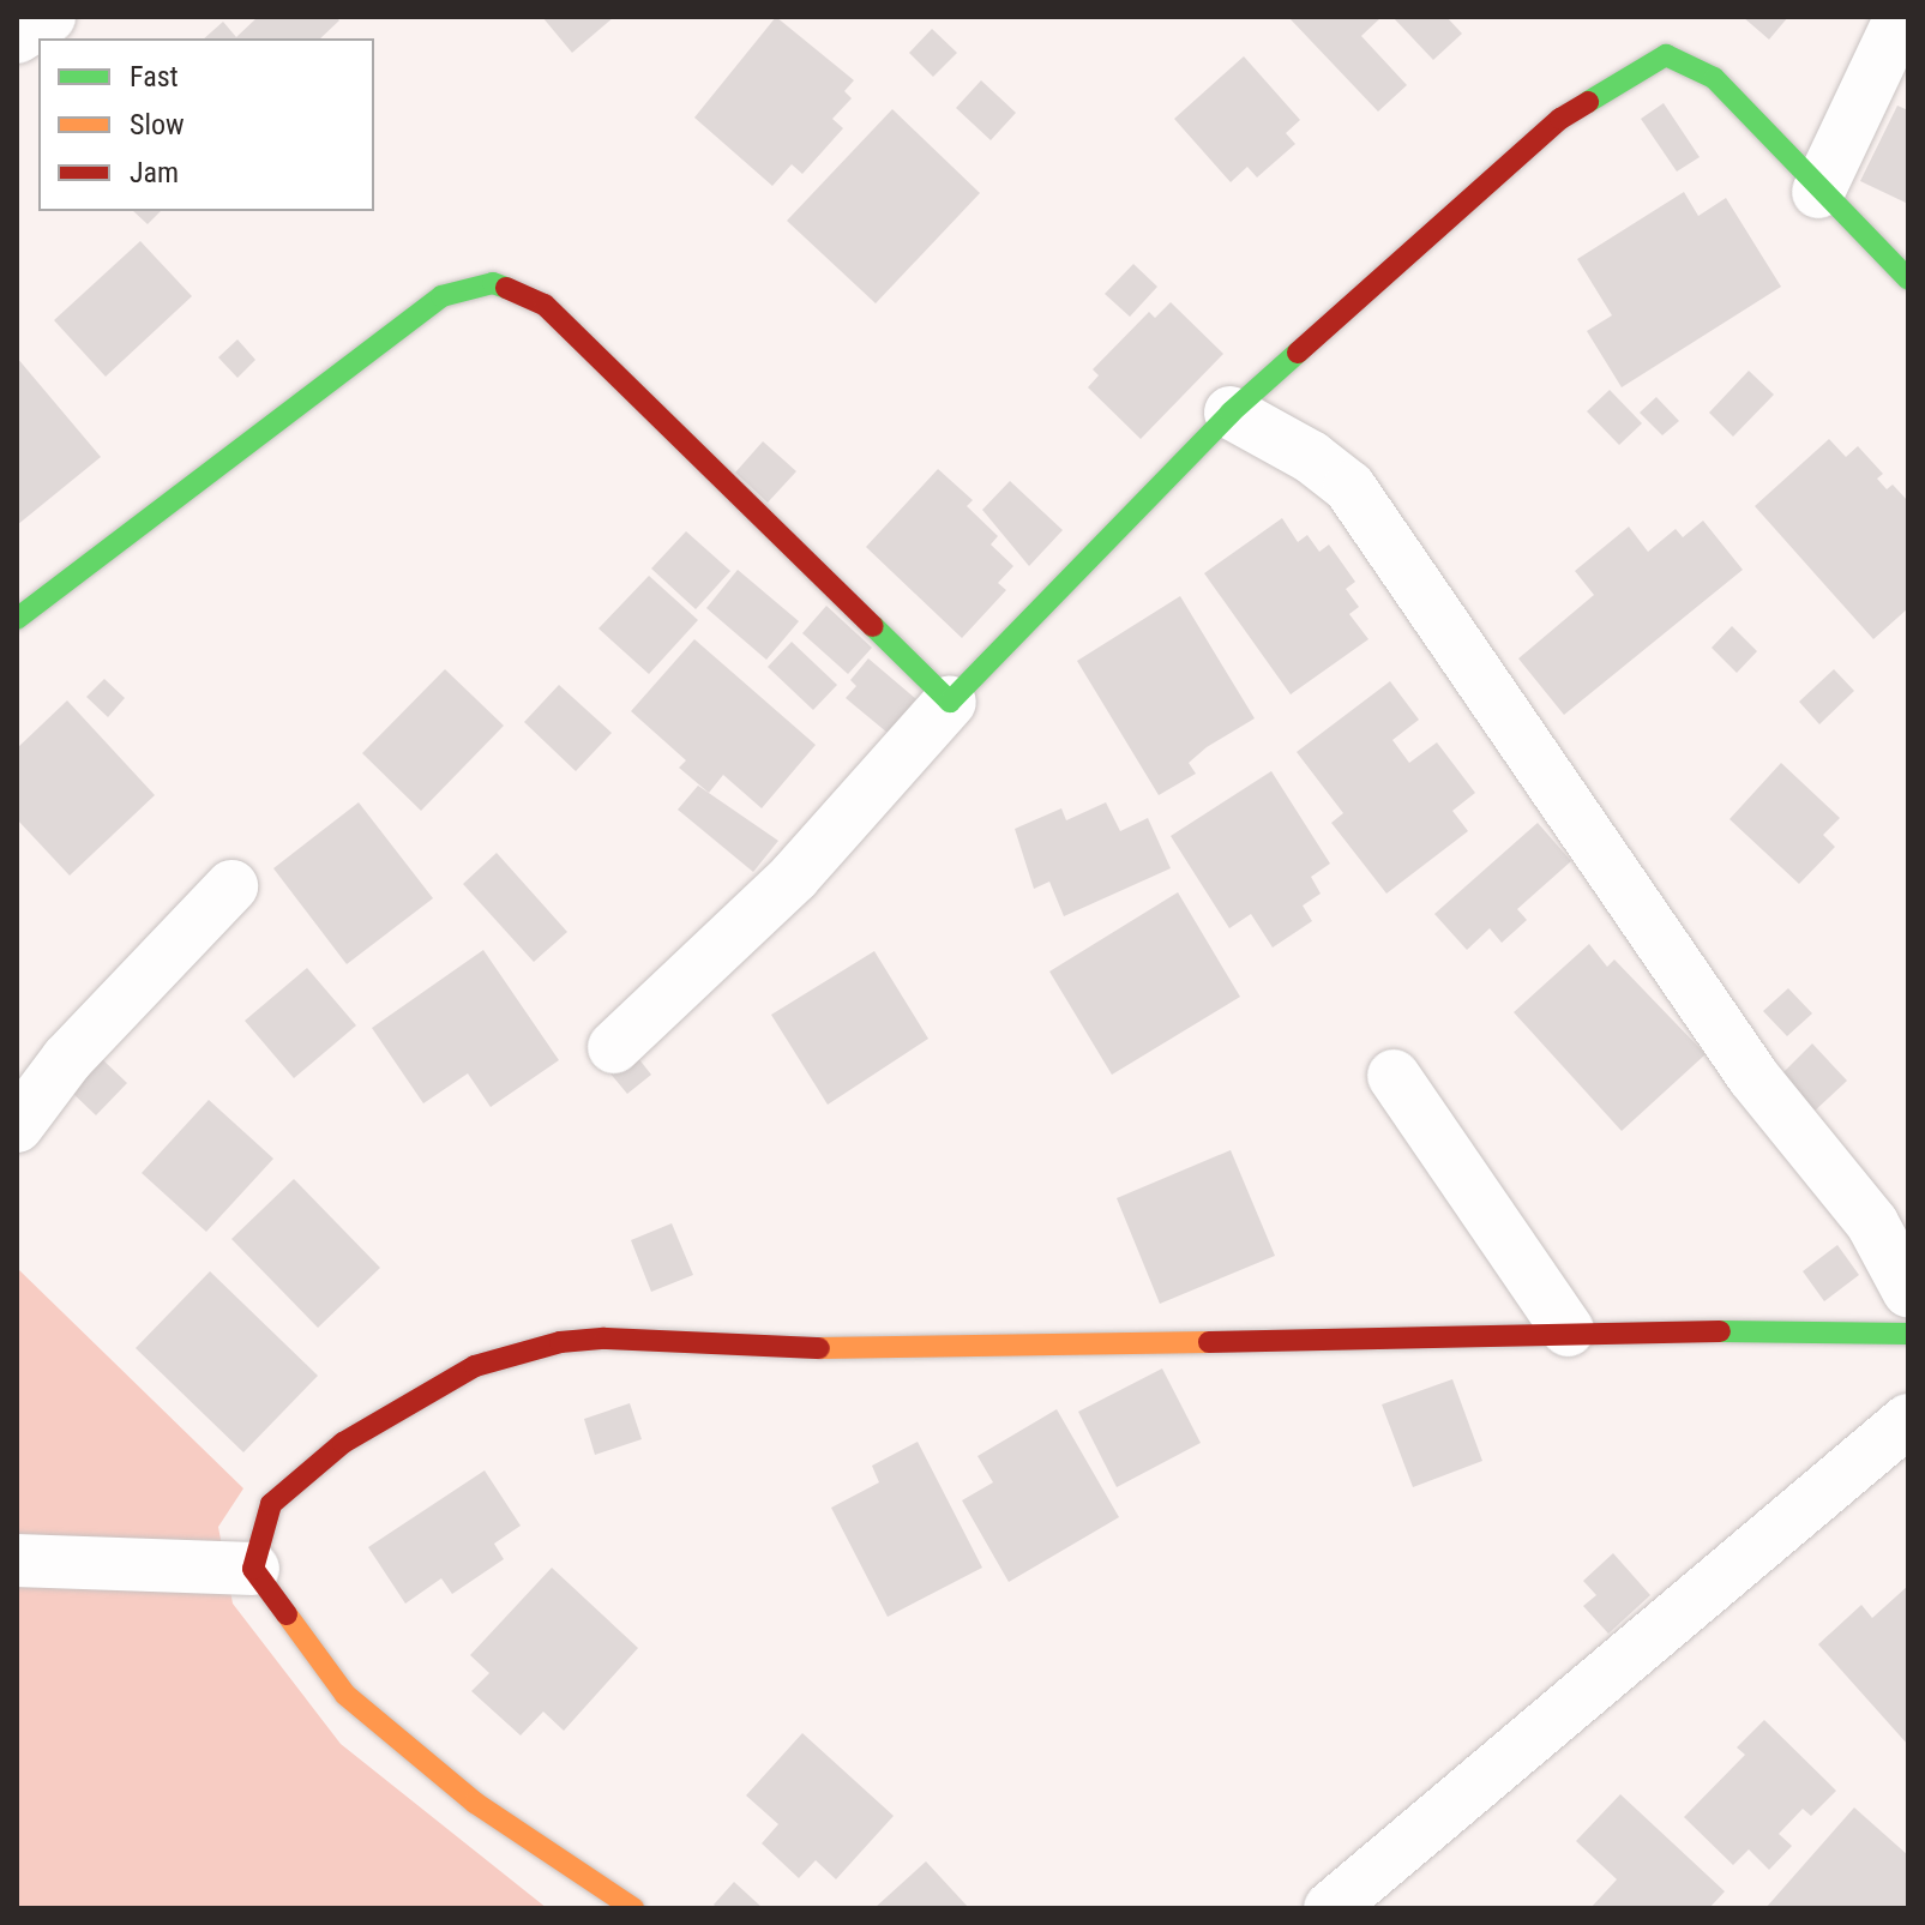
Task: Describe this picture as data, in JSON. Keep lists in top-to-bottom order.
{
  "legend": ["Fast", "Slow", "Jam"]
}
